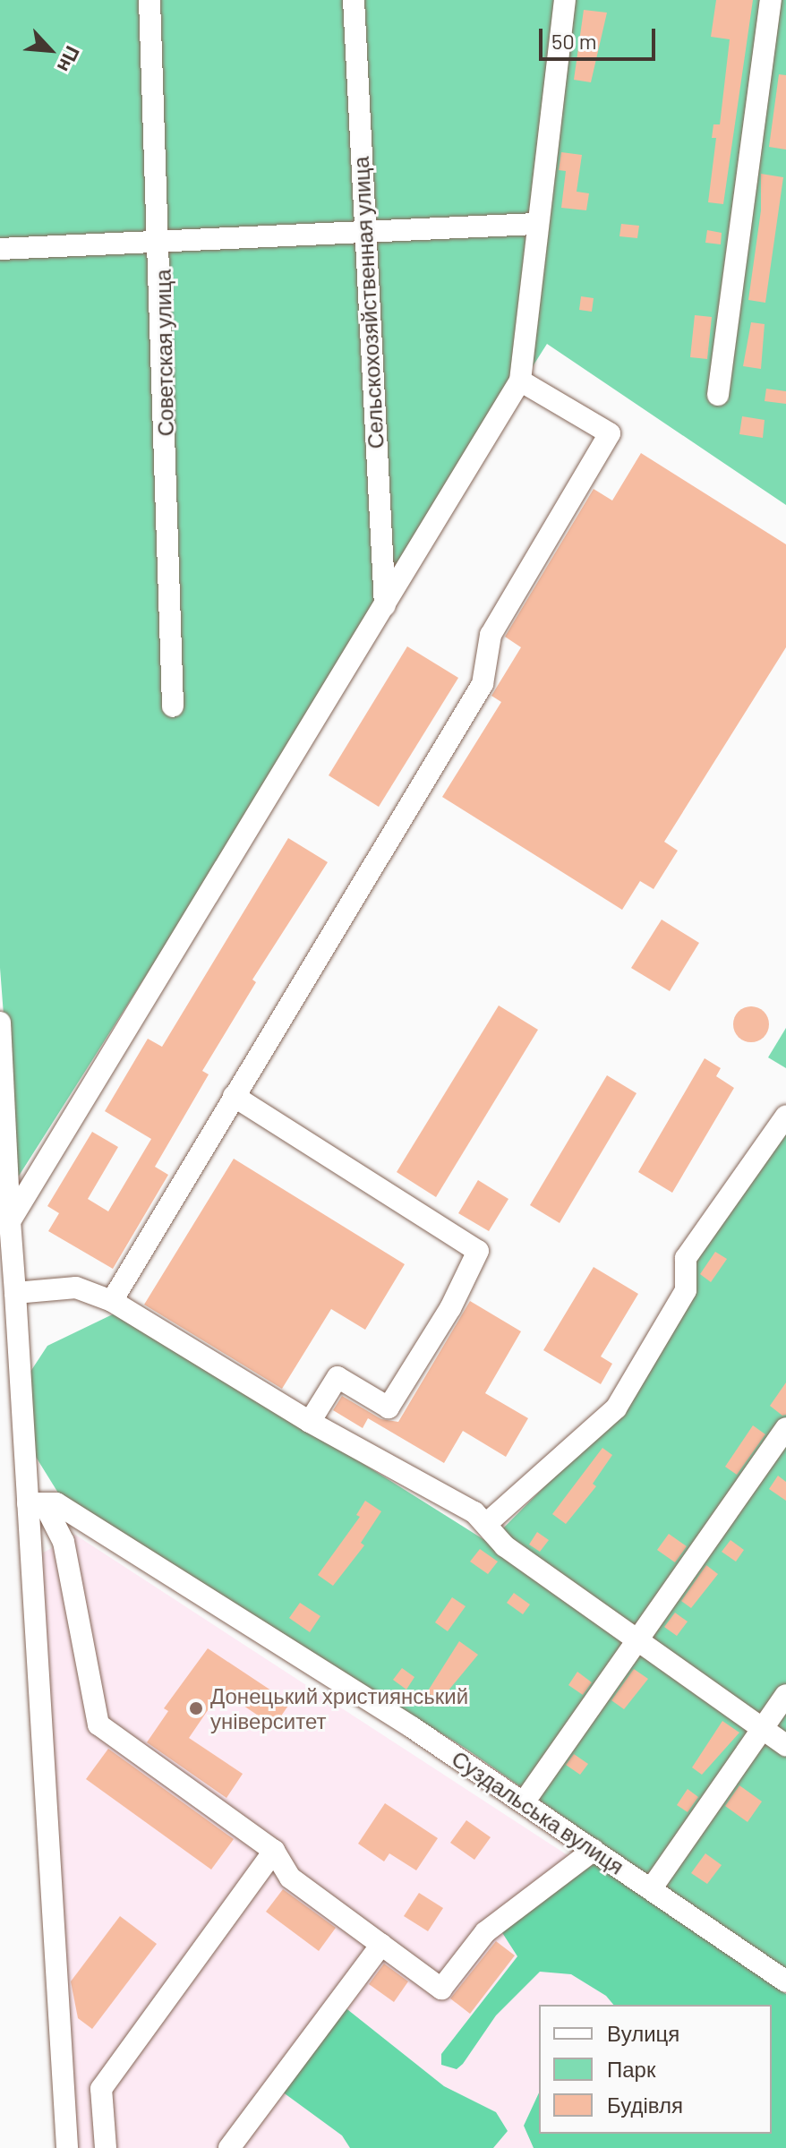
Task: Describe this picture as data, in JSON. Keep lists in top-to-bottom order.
{
  "streets": {
    "street": ["Сельскохозяйственная улица", "Советская улица", "Суздальська вулиця"]
  },
  "places": ["Донецький християнський університет"],
  "legend": ["Вулиця", "Парк", "Будівля"],
  "scale_bar": "50 m",
  "north": "bottom right"
}
